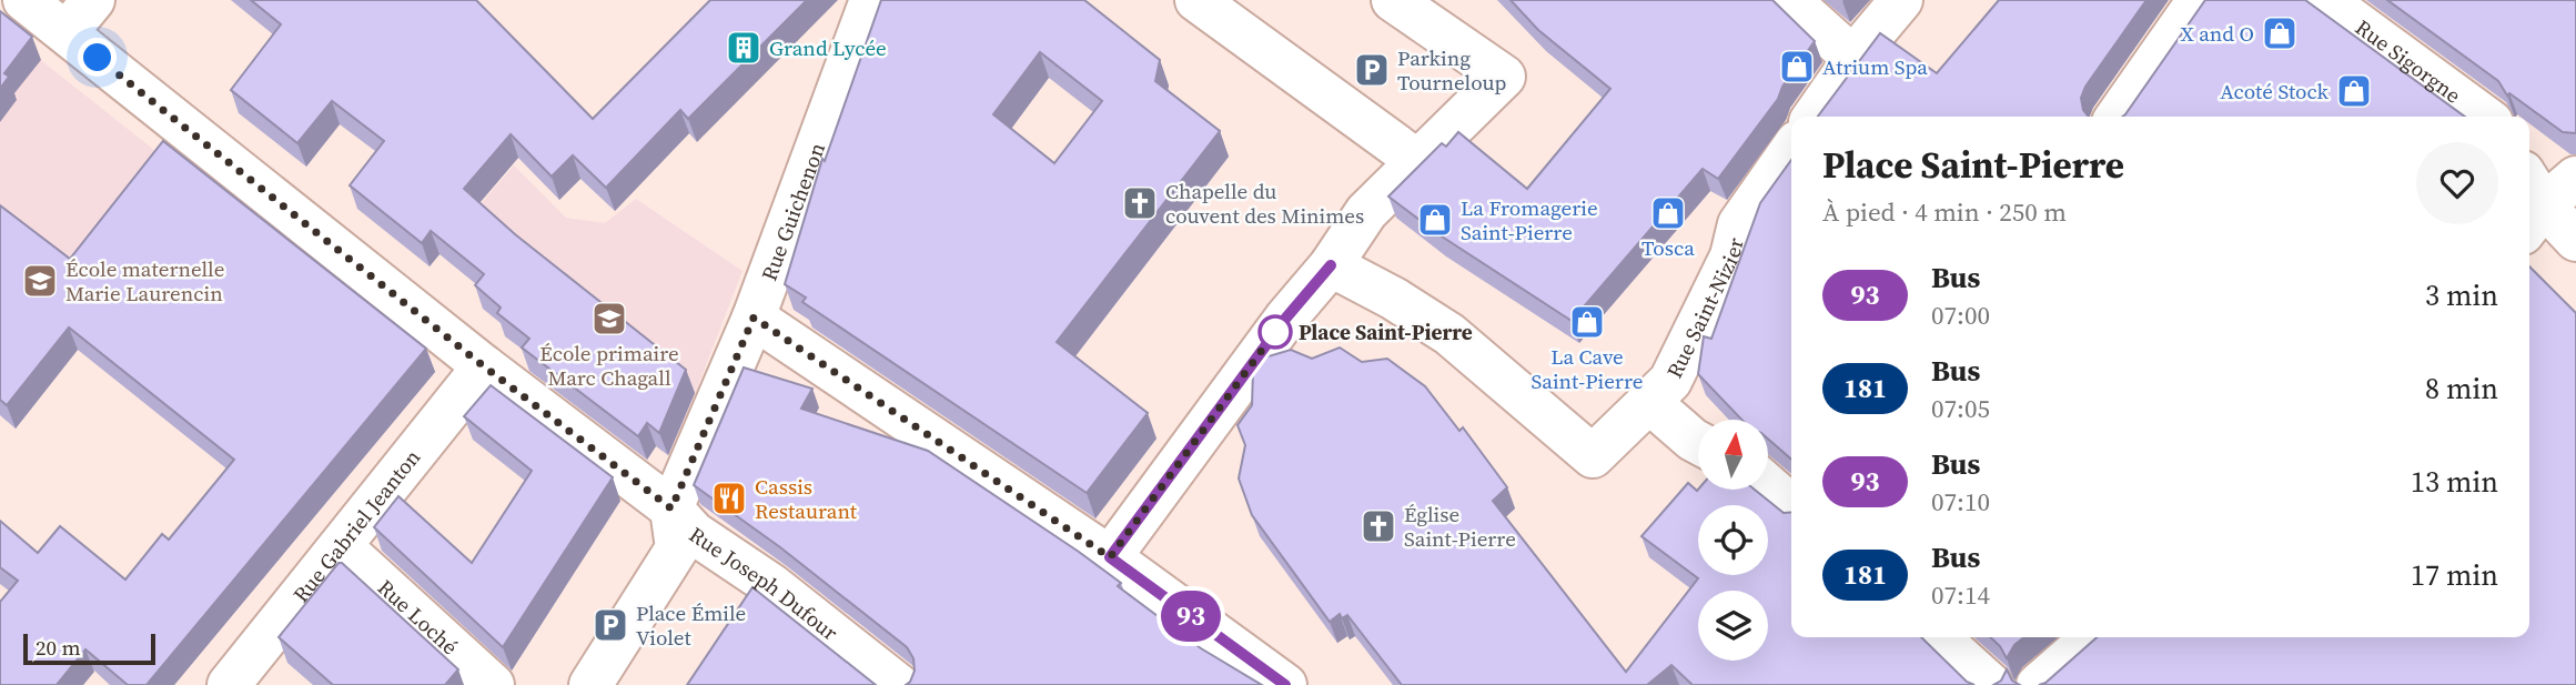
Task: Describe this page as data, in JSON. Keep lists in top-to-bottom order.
{
  "streets": {
    "street": [
      "Rue Sigorgne",
      "Rue Guichenon",
      "Rue Saint-Nizier",
      "Rue Gabriel Jeanton",
      "Rue Joseph Dufour",
      "Rue Loché"
    ]
  },
  "crossings": [
    ["Rue Guichenon", "Rue Joseph Dufour"],
    ["Rue Gabriel Jeanton", "Rue Joseph Dufour"],
    ["Rue Gabriel Jeanton", "Rue Loché"]
  ],
  "places": {
    "shop": [
      "X and O",
      "Atrium Spa",
      "Acoté Stock",
      "Tosca",
      "La Fromagerie Saint-Pierre",
      "La Cave Saint-Pierre"
    ],
    "building": ["Grand Lycée"],
    "parking": ["Parking Tourneloup", "Place Émile Violet"],
    "church": ["Chapelle du couvent des Minimes", "Église Saint-Pierre"],
    "school or university": ["École maternelle Marie Laurencin", "École primaire Marc Chagall"],
    "other": ["Place Saint-Pierre"],
    "restaurant": ["Cassis Restaurant"]
  },
  "lines": ["bus line 93"],
  "scale_bar": "20 m",
  "north": "top",
  "page": {
    "on_map": "93",
    "heading": ["Place Saint-Pierre", "À pied · 4 min · 250 m"],
    "list": [
      {
        "mark": "93",
        "name": "Bus",
        "note": "07:00",
        "value": "3 min"
      },
      {
        "mark": "181",
        "name": "Bus",
        "note": "07:05",
        "value": "8 min"
      },
      {
        "mark": "93",
        "name": "Bus",
        "note": "07:10",
        "value": "13 min"
      },
      {
        "mark": "181",
        "name": "Bus",
        "note": "07:14",
        "value": "17 min"
      }
    ],
    "scale": "20 m"
  }
}
